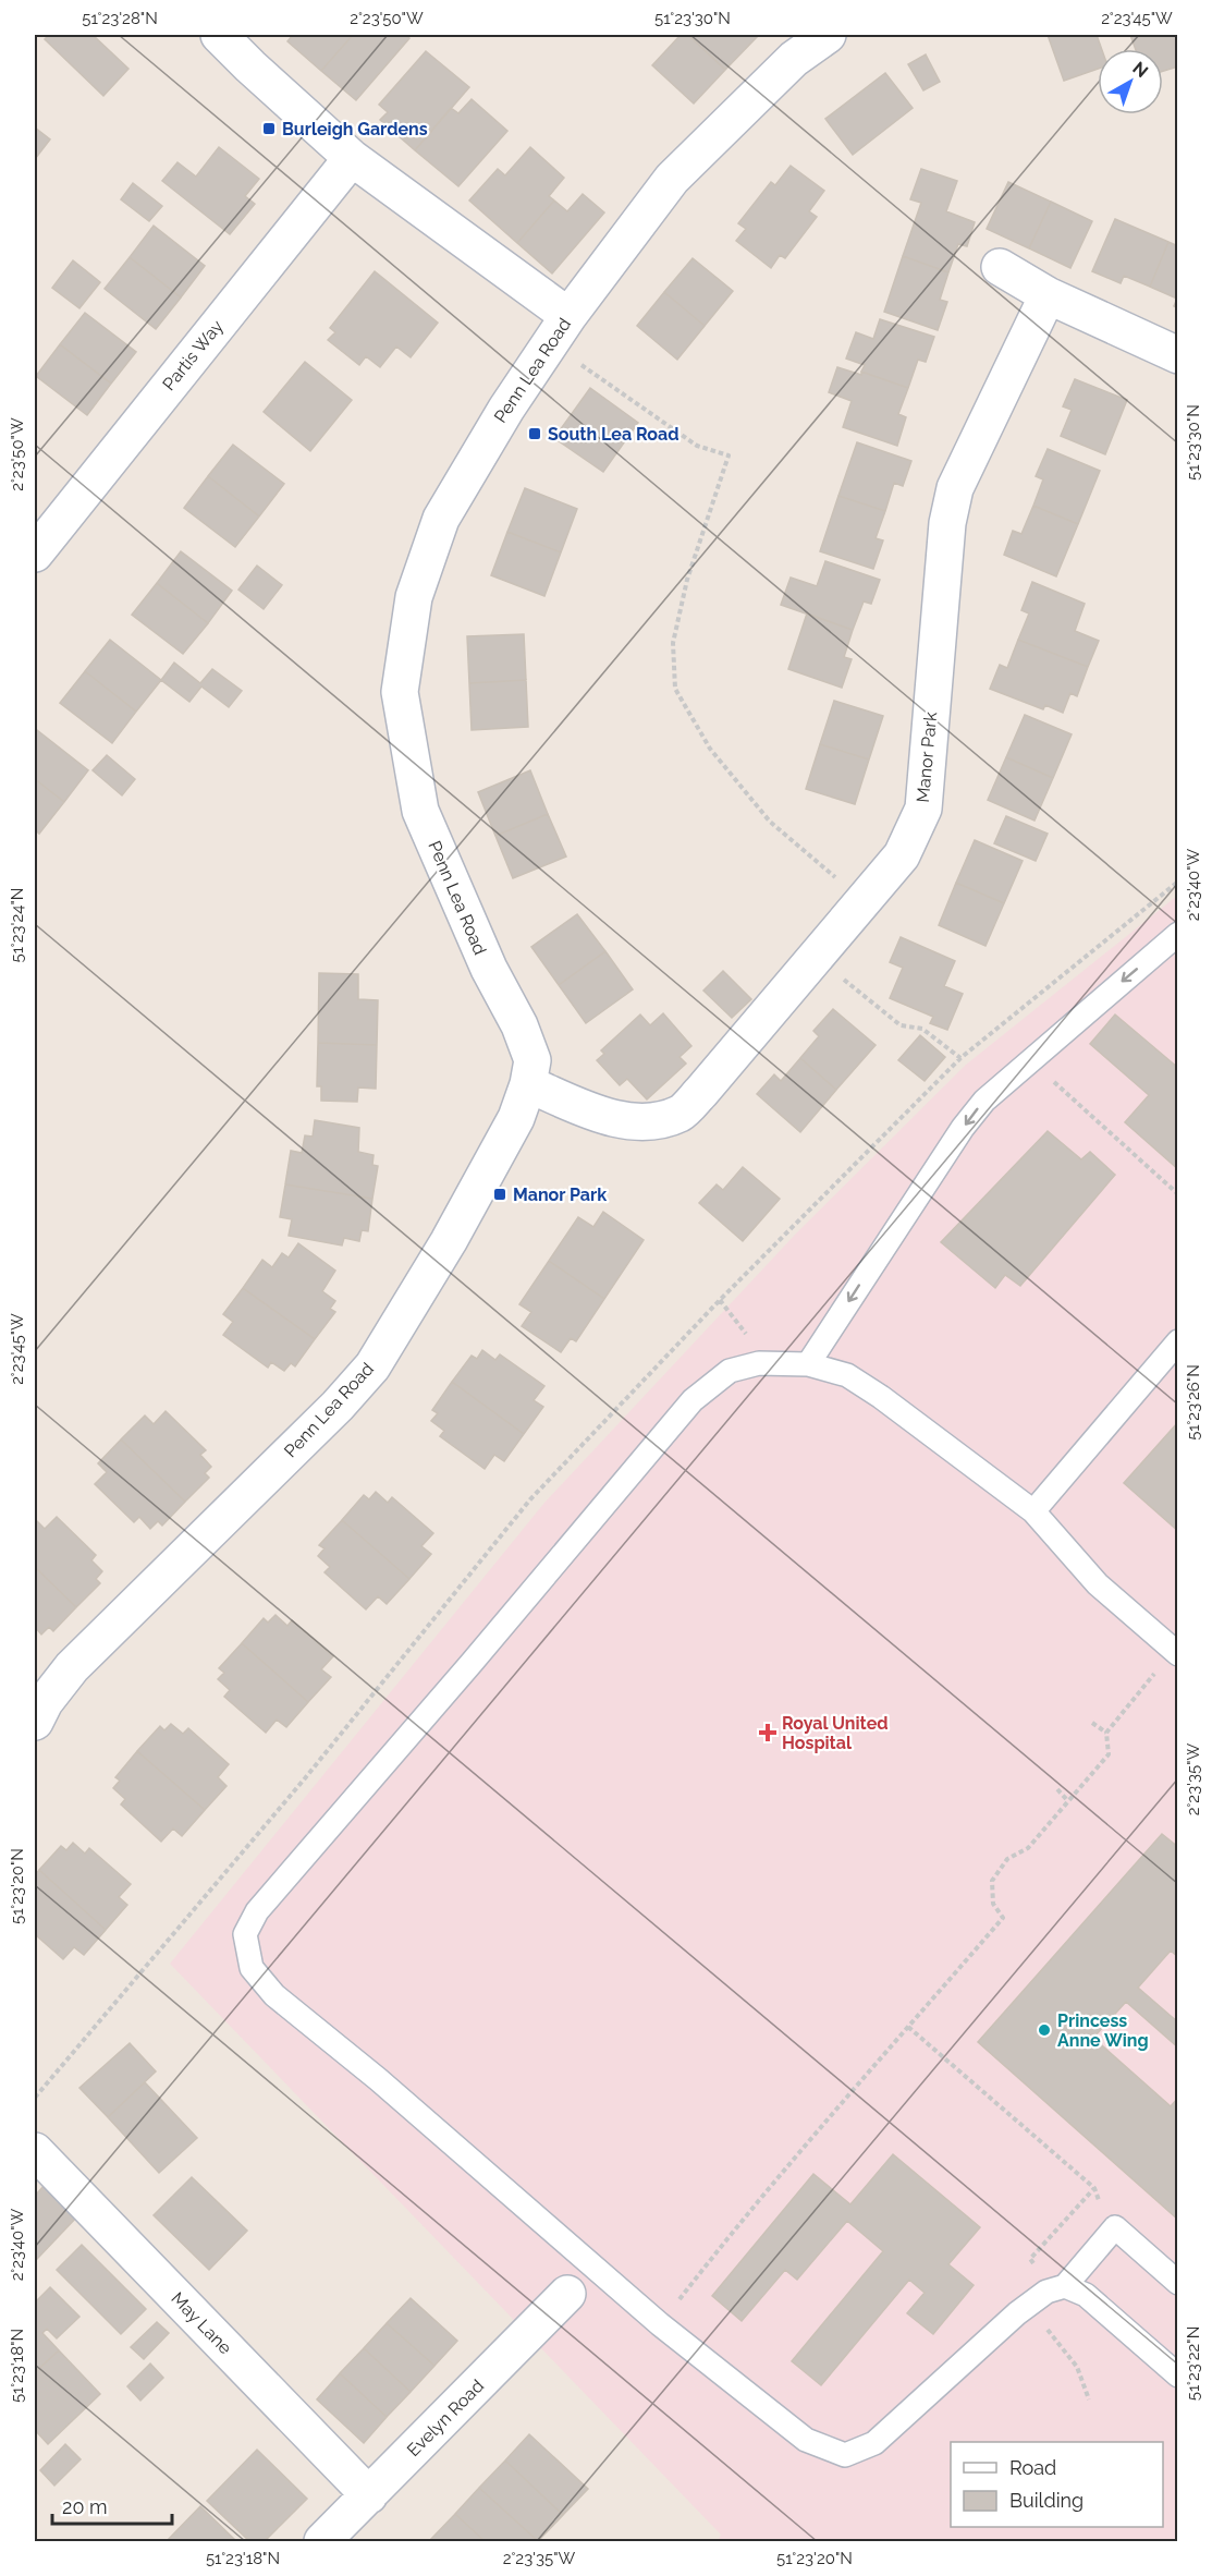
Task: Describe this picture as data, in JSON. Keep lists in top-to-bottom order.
{
  "streets": {
    "street": [
      "Partis Way",
      "Penn Lea Road",
      "Manor Park",
      "May Lane",
      "Evelyn Road"
    ]
  },
  "crossings": [
    ["Penn Lea Road", "Manor Park"],
    ["May Lane", "Evelyn Road"]
  ],
  "places": {
    "transit": ["Burleigh Gardens", "South Lea Road", "Manor Park"],
    "health": ["Royal United Hospital"],
    "other": ["Princess Anne Wing"]
  },
  "legend": ["Road", "Building"],
  "scale_bar": "20 m",
  "north": "top right",
  "coordinates": [
    "51°23'28\"N",
    "2°23'50\"W",
    "51°23'30\"N",
    "2°23'45\"W",
    "2°23'40\"W",
    "51°23'24\"N",
    "51°23'26\"N",
    "2°23'35\"W",
    "51°23'20\"N",
    "51°23'22\"N",
    "51°23'18\"N"
  ]
}
